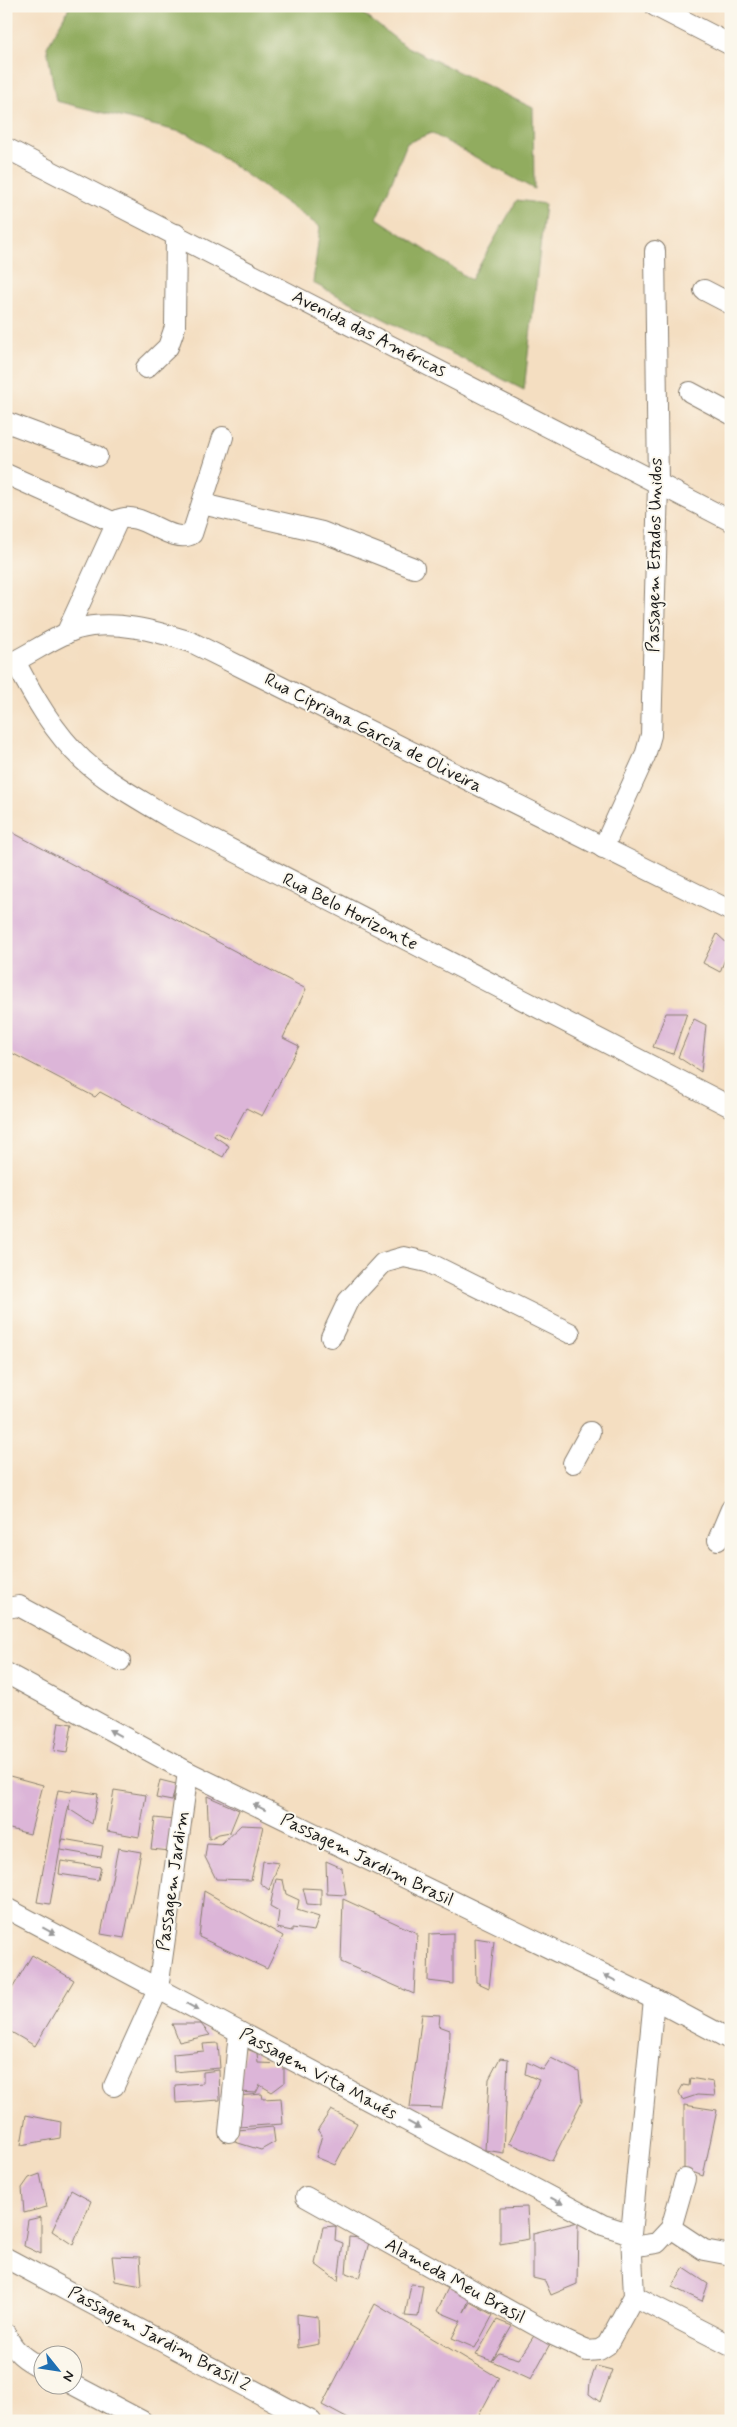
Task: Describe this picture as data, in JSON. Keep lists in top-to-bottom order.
{
  "streets": {
    "street": [
      "Avenida das Américas",
      "Passagem Estados Unidos",
      "Rua Cipriana Garcia de Oliveira",
      "Rua Belo Horizonte",
      "Passagem Jardim Brasil",
      "Passagem Jardim",
      "Passagem Vita Maués",
      "Alameda Meu Brasil",
      "Passagem Jardim Brasil 2"
    ]
  },
  "crossings": [
    ["Avenida das Américas", "Passagem Estados Unidos"],
    ["Passagem Estados Unidos", "Rua Cipriana Garcia de Oliveira"],
    ["Rua Cipriana Garcia de Oliveira", "Rua Belo Horizonte"],
    ["Passagem Jardim Brasil", "Passagem Jardim"],
    ["Passagem Jardim", "Passagem Vita Maués"]
  ],
  "one_way": ["Passagem Jardim Brasil", "Passagem Vita Maués"],
  "north": "bottom right"
}
